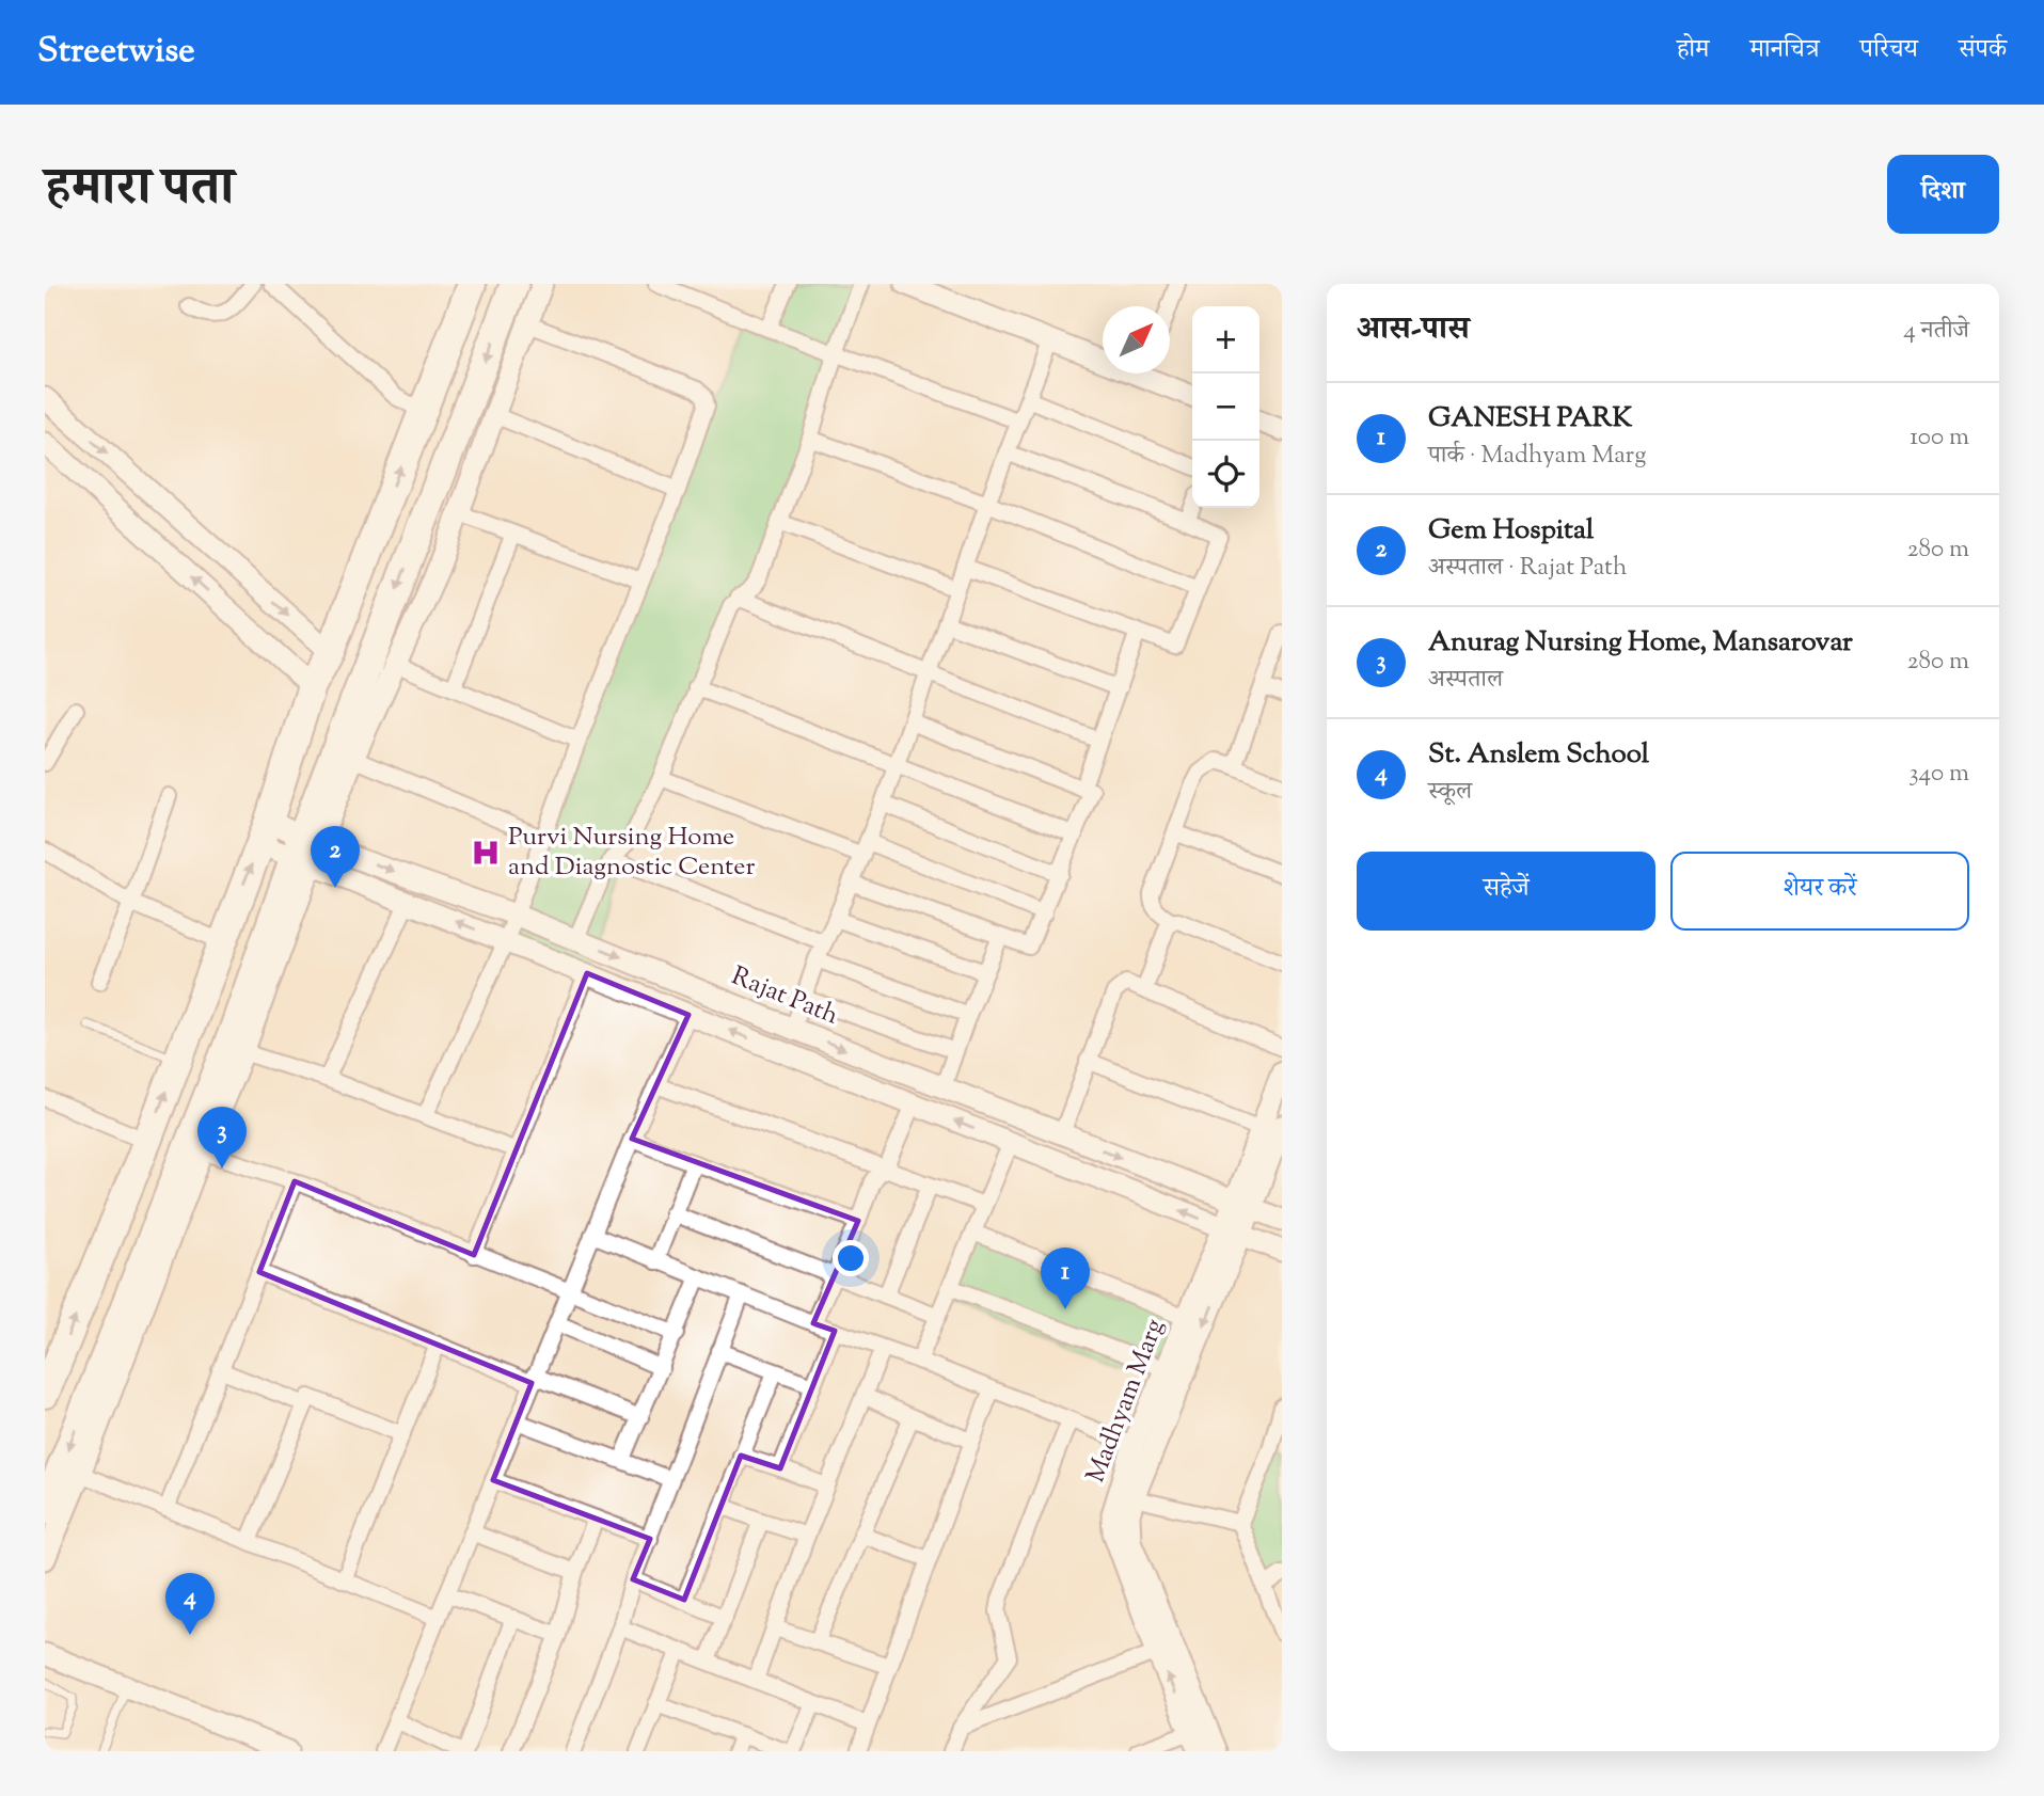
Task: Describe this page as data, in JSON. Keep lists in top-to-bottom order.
{
  "streets": {
    "street": ["Rajat Path", "Madhyam Marg"]
  },
  "crossings": [
    ["Rajat Path", "Madhyam Marg"]
  ],
  "places": {
    "hospital": ["Purvi Nursing Home and Diagnostic Center"]
  },
  "north": "top right",
  "page": {
    "header": "Streetwise",
    "nav": [
      "होम",
      "मानचित्र",
      "परिचय",
      "संपर्क"
    ],
    "title": "हमारा पता",
    "buttons": [
      "दिशा",
      ["सहेजें", "शेयर करें"]
    ],
    "heading": ["आस-पास", "4 नतीजे"],
    "map_buttons": ["+", "−"],
    "list": [
      {
        "mark": "1",
        "name": "GANESH PARK",
        "note": "पार्क · Madhyam Marg",
        "value": "100 m"
      },
      {
        "mark": "2",
        "name": "Gem Hospital",
        "note": "अस्पताल · Rajat Path",
        "value": "280 m"
      },
      {
        "mark": "3",
        "name": "Anurag Nursing Home, Mansarovar",
        "note": "अस्पताल",
        "value": "280 m"
      },
      {
        "mark": "4",
        "name": "St. Anslem School",
        "note": "स्कूल",
        "value": "340 m"
      }
    ],
    "pins": [
      "2",
      "3",
      "1",
      "4"
    ]
  }
}
